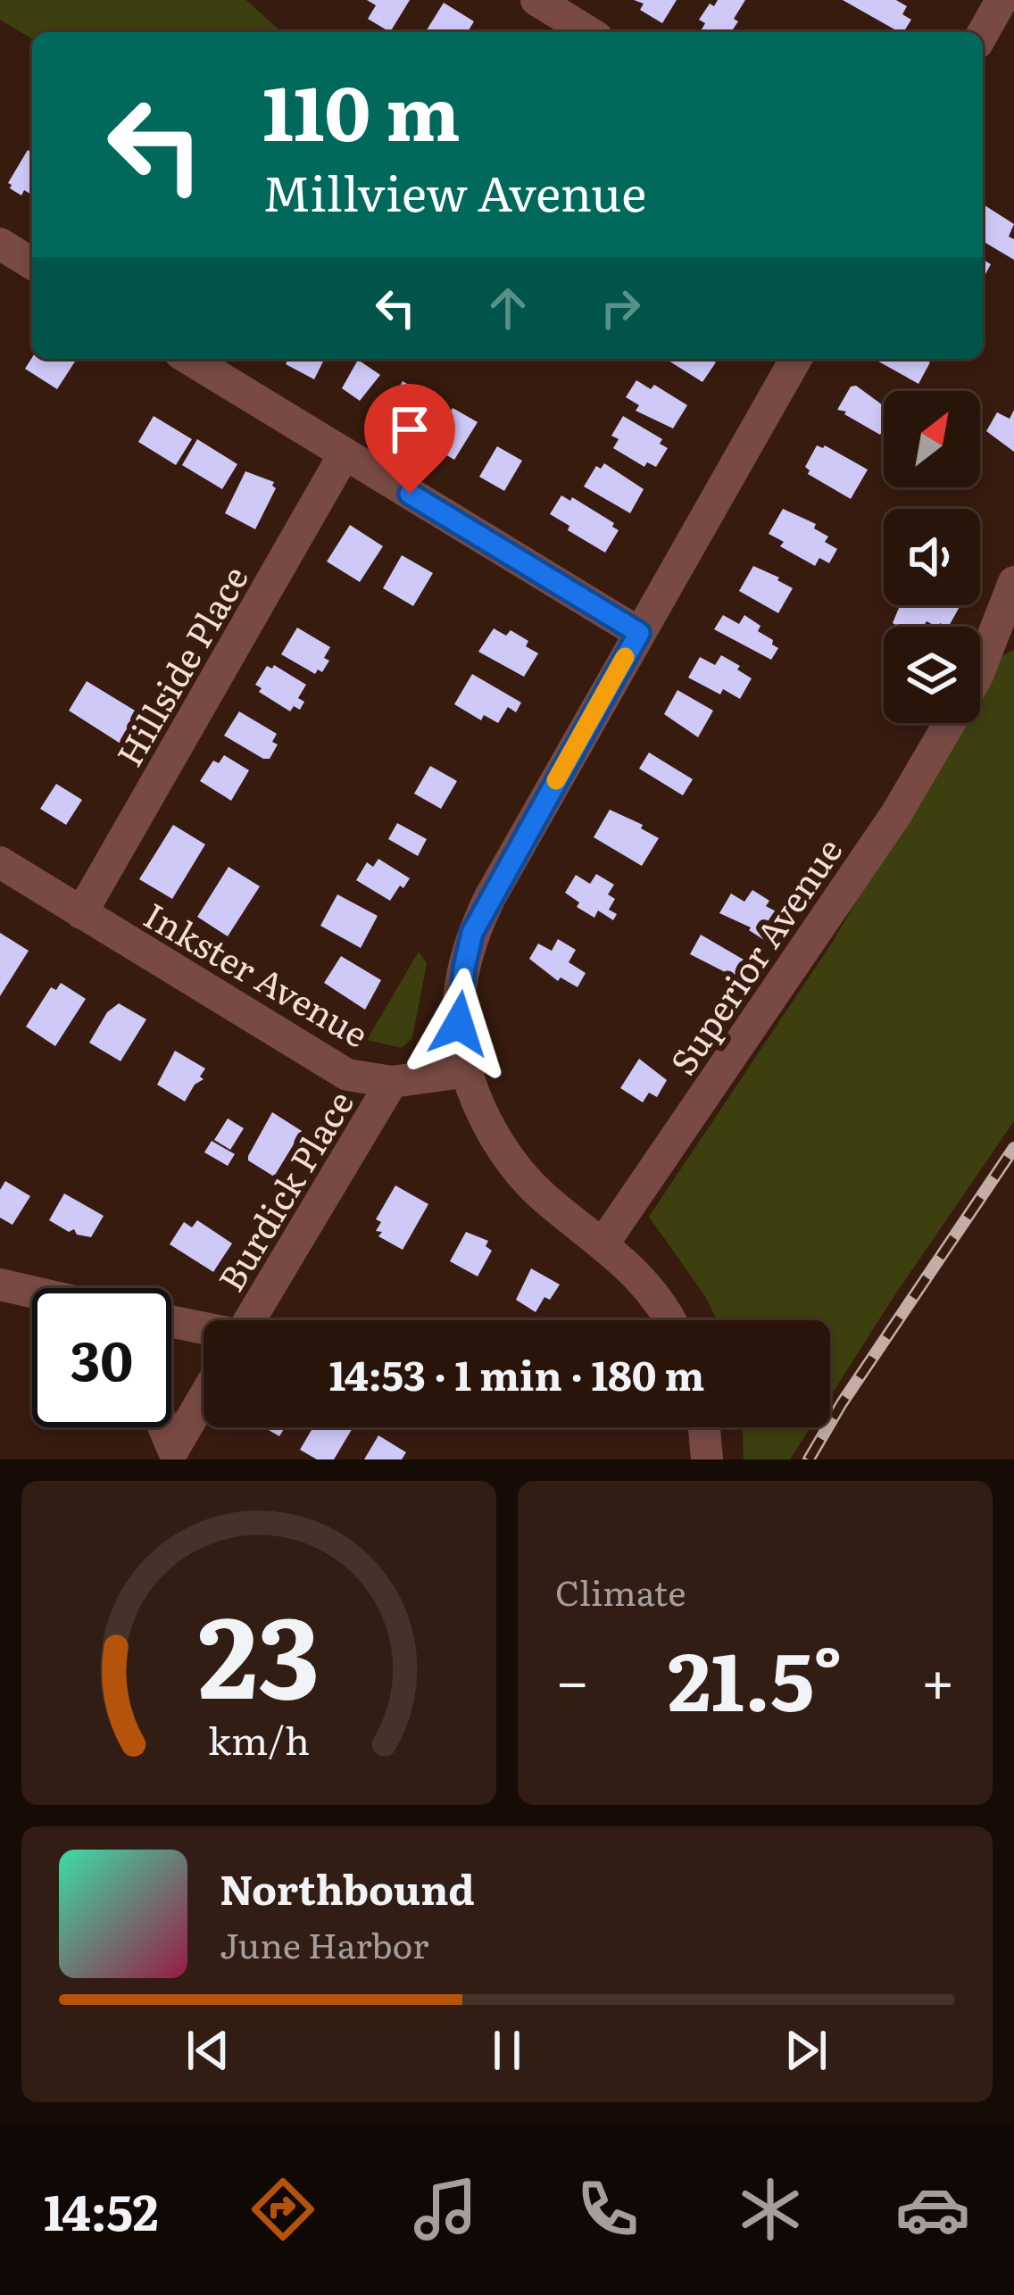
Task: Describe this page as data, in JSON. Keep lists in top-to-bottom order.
{
  "streets": {
    "street": [
      "Hillside Place",
      "Superior Avenue",
      "Inkster Avenue",
      "Burdick Place"
    ]
  },
  "crossings": [
    ["Hillside Place", "Inkster Avenue"],
    ["Inkster Avenue", "Burdick Place"]
  ],
  "north": "top right",
  "page": {
    "turn": ["110 m", "Millview Avenue"],
    "limit": "30",
    "trip": "14:53 · 1 min · 180 m",
    "tile": "Climate",
    "heat": ["−", "21.5°", "+"],
    "song": ["Northbound", "June Harbor"],
    "tabs": "14:52",
    "gauge": ["23", "km/h"]
  }
}
